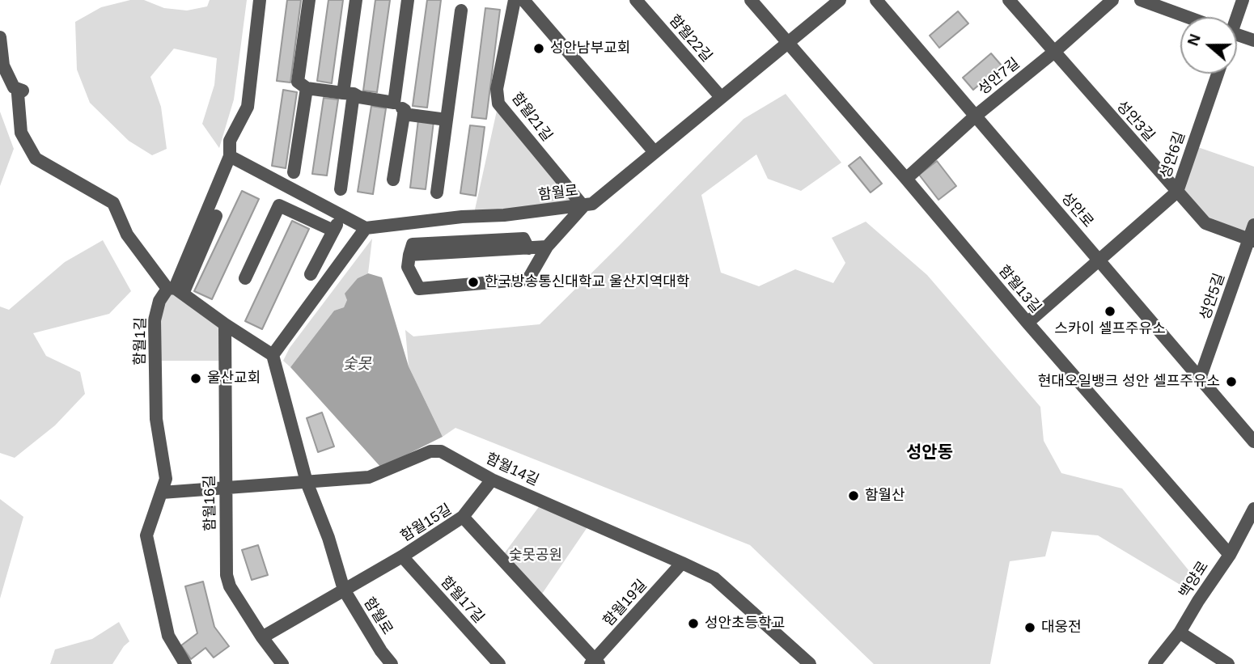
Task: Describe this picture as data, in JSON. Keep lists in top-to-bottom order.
{
  "streets": {
    "street": [
      "함월22길",
      "성안7길",
      "함월21길",
      "성안3길",
      "성안6길",
      "함월로",
      "성안로",
      "함월13길",
      "성안5길",
      "함월1길",
      "함월14길",
      "함월16길",
      "함월15길",
      "백양로",
      "함월17길",
      "함월19길"
    ]
  },
  "crossings": [
    ["함월22길", "함월로"],
    ["성안7길", "성안3길"],
    ["성안7길", "성안로"],
    ["성안7길", "함월13길"],
    ["함월21길", "함월로"],
    ["성안3길", "성안6길"],
    ["성안3길", "성안5길"],
    ["성안6길", "성안로"],
    ["성안6길", "함월13길"],
    ["함월로", "함월13길"],
    ["함월로", "함월14길"],
    ["함월로", "함월15길"],
    ["성안로", "성안5길"],
    ["함월13길", "백양로"],
    ["함월1길", "함월14길"],
    ["함월14길", "함월16길"],
    ["함월14길", "함월19길"],
    ["함월16길", "함월15길"],
    ["함월15길", "함월17길"],
    ["함월15길", "함월19길"]
  ],
  "districts": ["성안동"],
  "water": ["숯못"],
  "parks": ["숯못공원"],
  "places": [
    "성안남부교회",
    "한국방송통신대학교 울산지역대학",
    "스카이 셀프주유소",
    "울산교회",
    "현대오일뱅크 성안 셀프주유소",
    "함월산",
    "성안초등학교",
    "대웅전"
  ],
  "north": "left"
}
